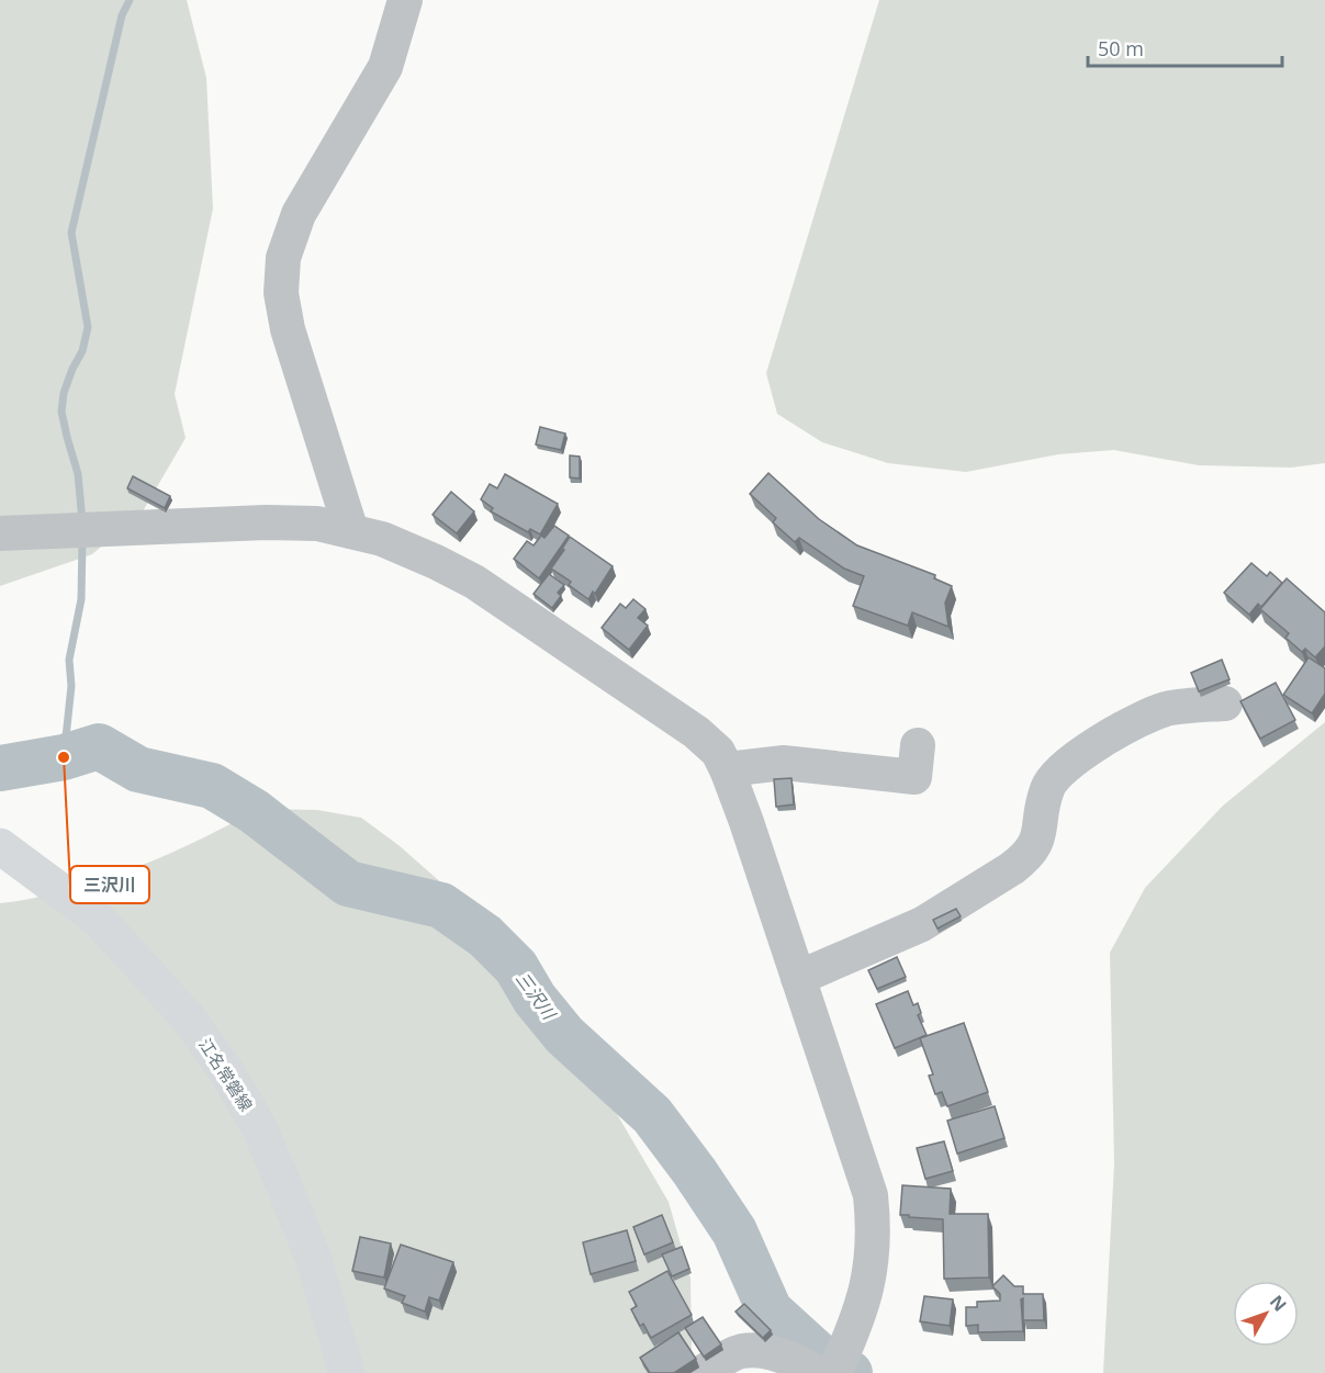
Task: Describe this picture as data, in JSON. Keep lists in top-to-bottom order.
{
  "streets": {
    "main road": ["江名常磐線"]
  },
  "water": ["三沢川"],
  "places": ["三沢川"],
  "scale_bar": "50 m",
  "north": "top right"
}
